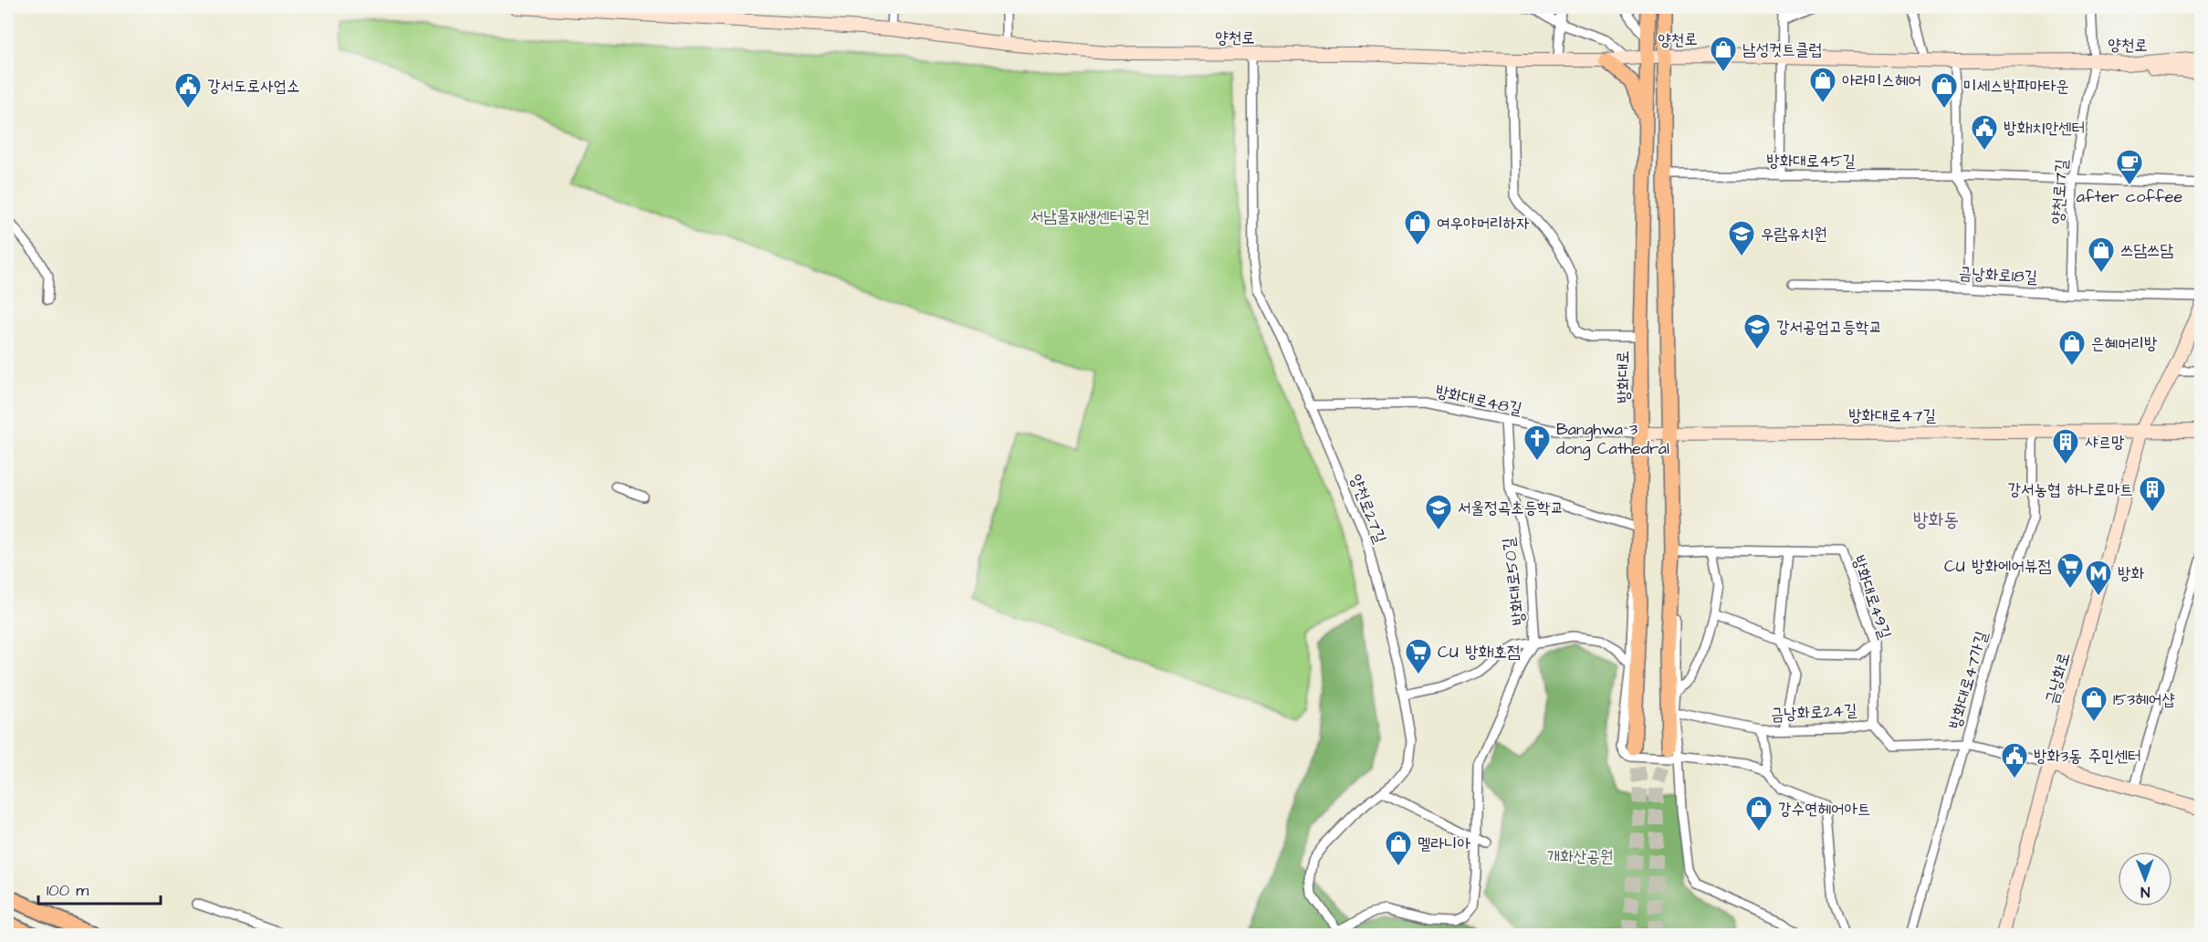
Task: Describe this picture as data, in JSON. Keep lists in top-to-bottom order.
{
  "streets": {
    "main road": [
      "양천로",
      "방화대로",
      "방화대로47길",
      "금낭화로"
    ],
    "street": [
      "방화대로45길",
      "양천로17길",
      "금낭화로18길",
      "방화대로48길",
      "양천로27길",
      "방화대로50길",
      "방화대로49길",
      "방화대로47가길",
      "금낭화로24길"
    ]
  },
  "crossings": [
    ["양천로", "양천로17길"],
    ["양천로", "방화대로"],
    ["양천로", "양천로27길"],
    ["방화대로45길", "양천로17길"],
    ["양천로17길", "금낭화로18길"],
    ["방화대로", "방화대로48길"],
    ["방화대로", "방화대로47길"],
    ["방화대로48길", "방화대로47길"],
    ["방화대로48길", "양천로27길"],
    ["방화대로48길", "방화대로50길"],
    ["방화대로47길", "금낭화로"],
    ["방화대로47길", "방화대로47가길"],
    ["방화대로49길", "금낭화로24길"],
    ["금낭화로", "금낭화로24길"],
    ["방화대로47가길", "금낭화로24길"]
  ],
  "districts": ["방화동"],
  "parks": ["서남물재생센터공원", "개화산공원"],
  "places": {
    "shop": [
      "남성컷트클럽",
      "아라미스헤어",
      "미세스박파마타운",
      "여우야머리하자",
      "쓰담쓰담",
      "은혜머리방",
      "153헤어샵",
      "강수연헤어아트",
      "멜라니아"
    ],
    "public building": ["강서도로사업소", "방화1치안센터", "방화3동 주민센터"],
    "cafe": ["after coffee"],
    "school or university": ["우람유치원", "강서공업고등학교", "서울정곡초등학교"],
    "church": ["Banghwa 3 dong Cathedral"],
    "building": ["샤르망", "강서농협 하나로마트"],
    "supermarket": ["CU 방화에어뷰점", "CU 방화1호점"],
    "metro station": ["방화"]
  },
  "scale_bar": "100 m",
  "north": "bottom"
}
